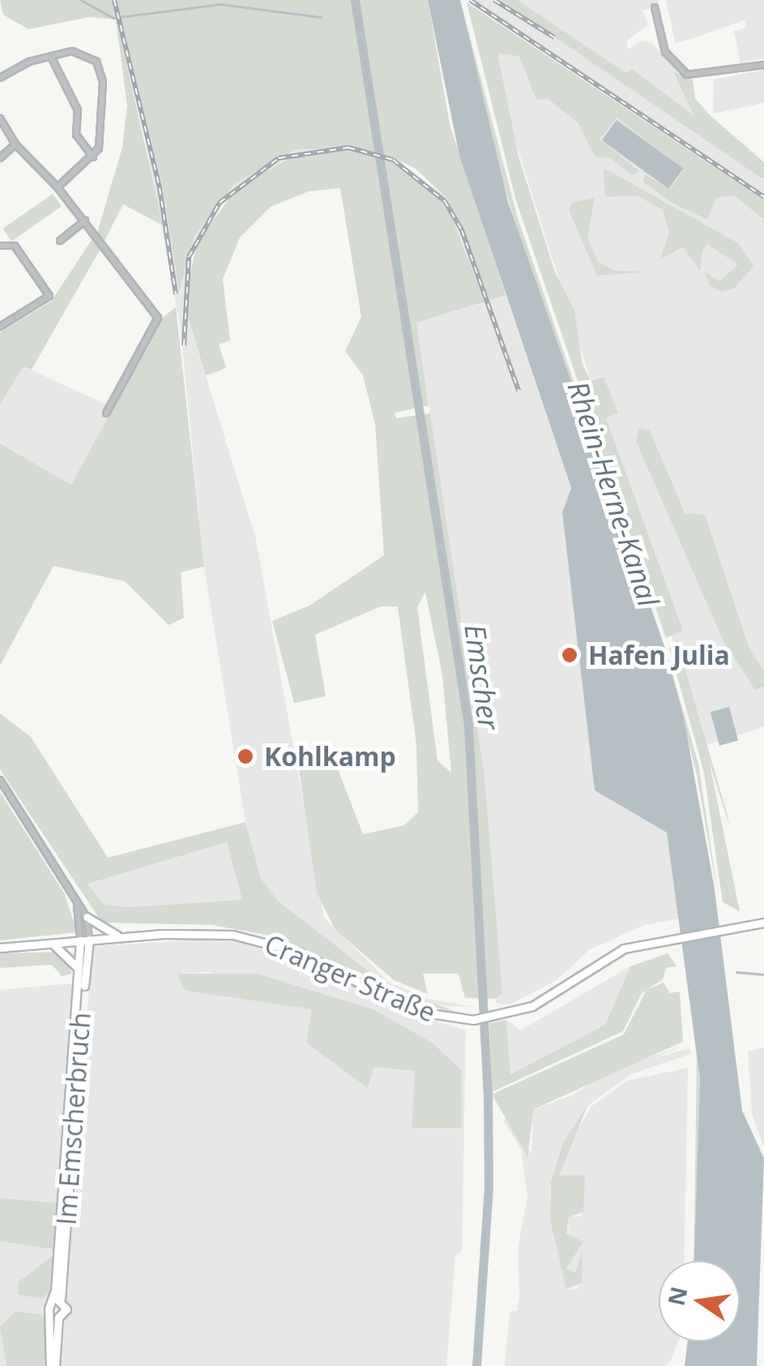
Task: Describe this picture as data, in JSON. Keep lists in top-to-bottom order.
{
  "streets": {
    "main road": ["Cranger Straße", "Im Emscherbruch"]
  },
  "crossings": [
    ["Cranger Straße", "Im Emscherbruch"]
  ],
  "water": ["Rhein-Herne-Kanal", "Emscher"],
  "places": ["Hafen Julia", "Kohlkamp"],
  "north": "left"
}
